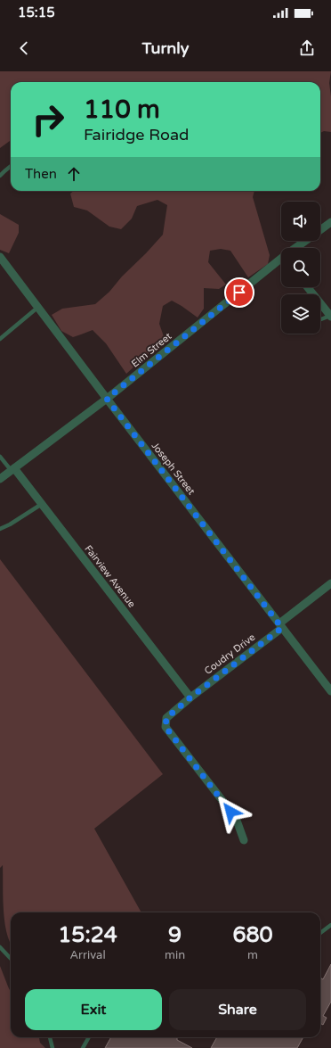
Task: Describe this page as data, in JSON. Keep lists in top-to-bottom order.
{
  "streets": {
    "street": [
      "Elm Street",
      "Joseph Street",
      "Fairview Avenue",
      "Coudry Drive"
    ]
  },
  "crossings": [
    ["Elm Street", "Joseph Street"],
    ["Elm Street", "Fairview Avenue"],
    ["Joseph Street", "Coudry Drive"],
    ["Fairview Avenue", "Coudry Drive"]
  ],
  "page": {
    "status": "15:15",
    "header": "Turnly",
    "turn": ["110 m", "Fairidge Road"],
    "then": "Then",
    "eta": [
      "15:24",
      "Arrival",
      "9",
      "min",
      "680",
      "m"
    ],
    "buttons": ["Exit", "Share"]
  }
}
